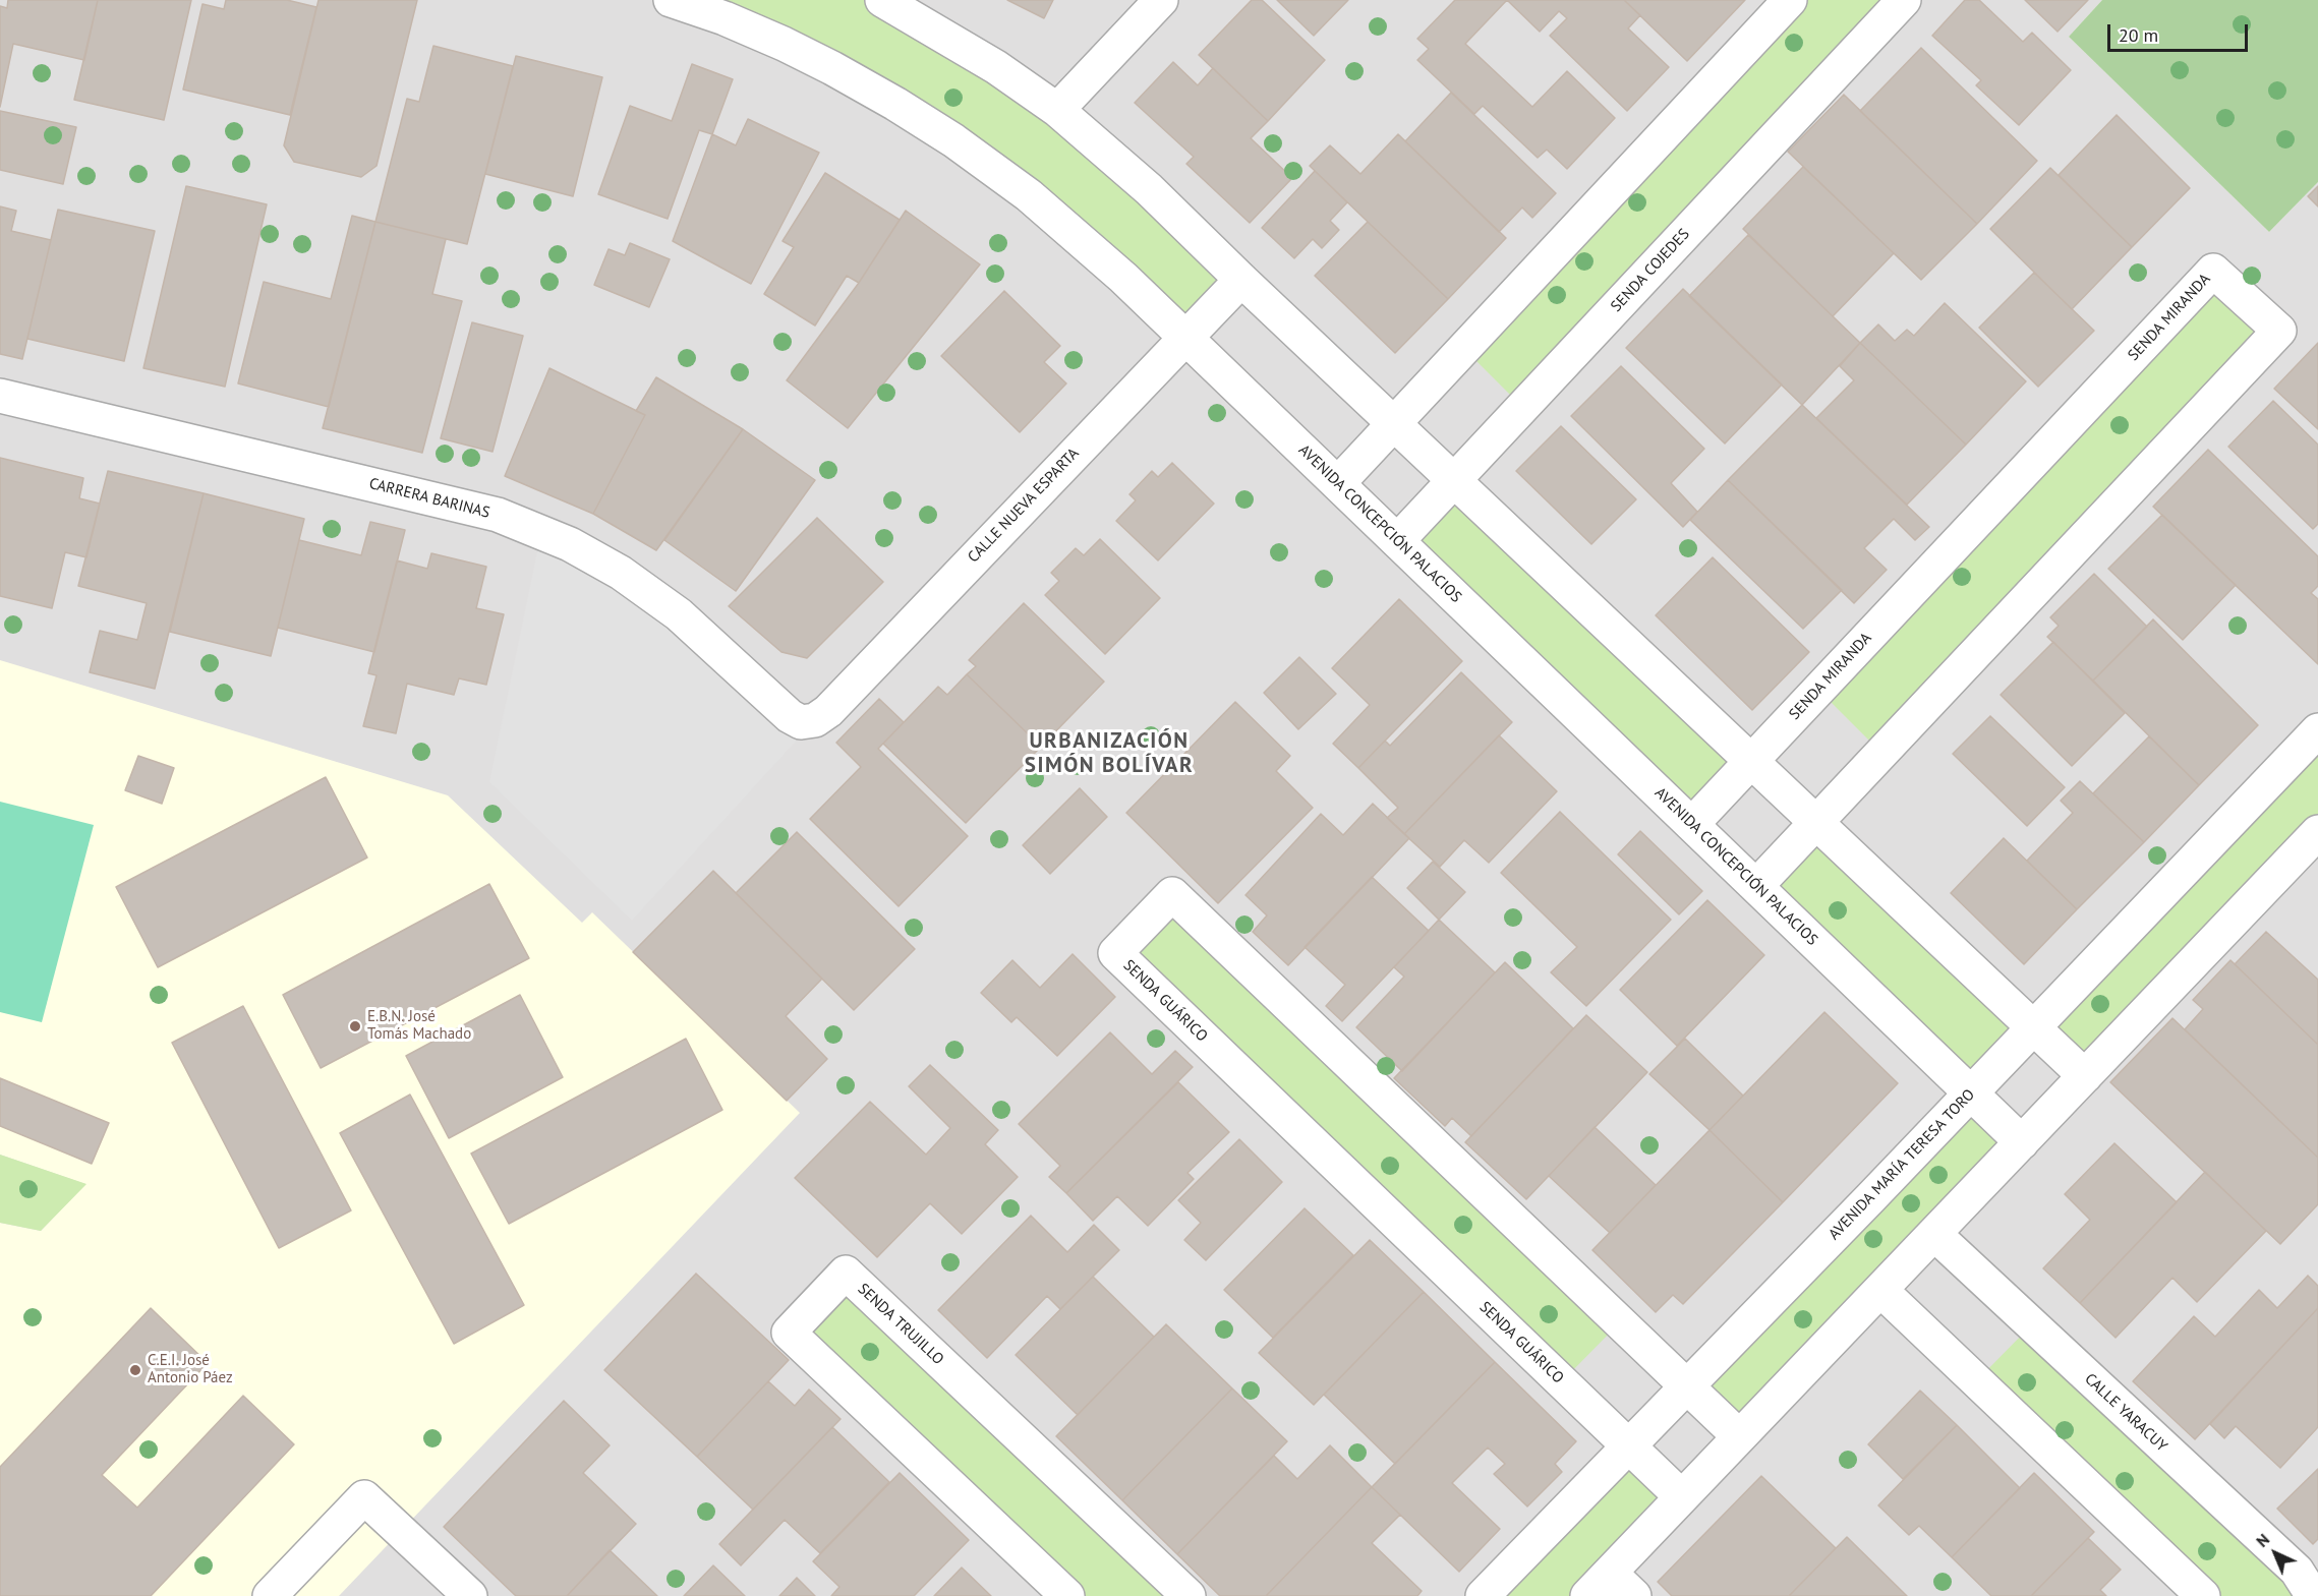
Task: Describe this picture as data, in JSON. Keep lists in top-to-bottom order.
{
  "streets": {
    "street": [
      "SENDA COJEDES",
      "SENDA MIRANDA",
      "CARRERA BARINAS",
      "CALLE NUEVA ESPARTA",
      "AVENIDA CONCEPCIÓN PALACIOS",
      "SENDA GUÁRICO",
      "AVENIDA MARÍA TERESA TORO",
      "SENDA TRUJILLO",
      "CALLE YARACUY"
    ]
  },
  "crossings": [
    ["SENDA COJEDES", "AVENIDA CONCEPCIÓN PALACIOS"],
    ["SENDA MIRANDA", "AVENIDA CONCEPCIÓN PALACIOS"],
    ["CARRERA BARINAS", "CALLE NUEVA ESPARTA"],
    ["CALLE NUEVA ESPARTA", "AVENIDA CONCEPCIÓN PALACIOS"],
    ["AVENIDA CONCEPCIÓN PALACIOS", "AVENIDA MARÍA TERESA TORO"],
    ["SENDA GUÁRICO", "AVENIDA MARÍA TERESA TORO"]
  ],
  "districts": ["URBANIZACIÓN SIMÓN BOLÍVAR"],
  "places": ["E.B.N. José Tomás Machado", "C.E.I. José Antonio Páez"],
  "scale_bar": "20 m",
  "north": "top left"
}
